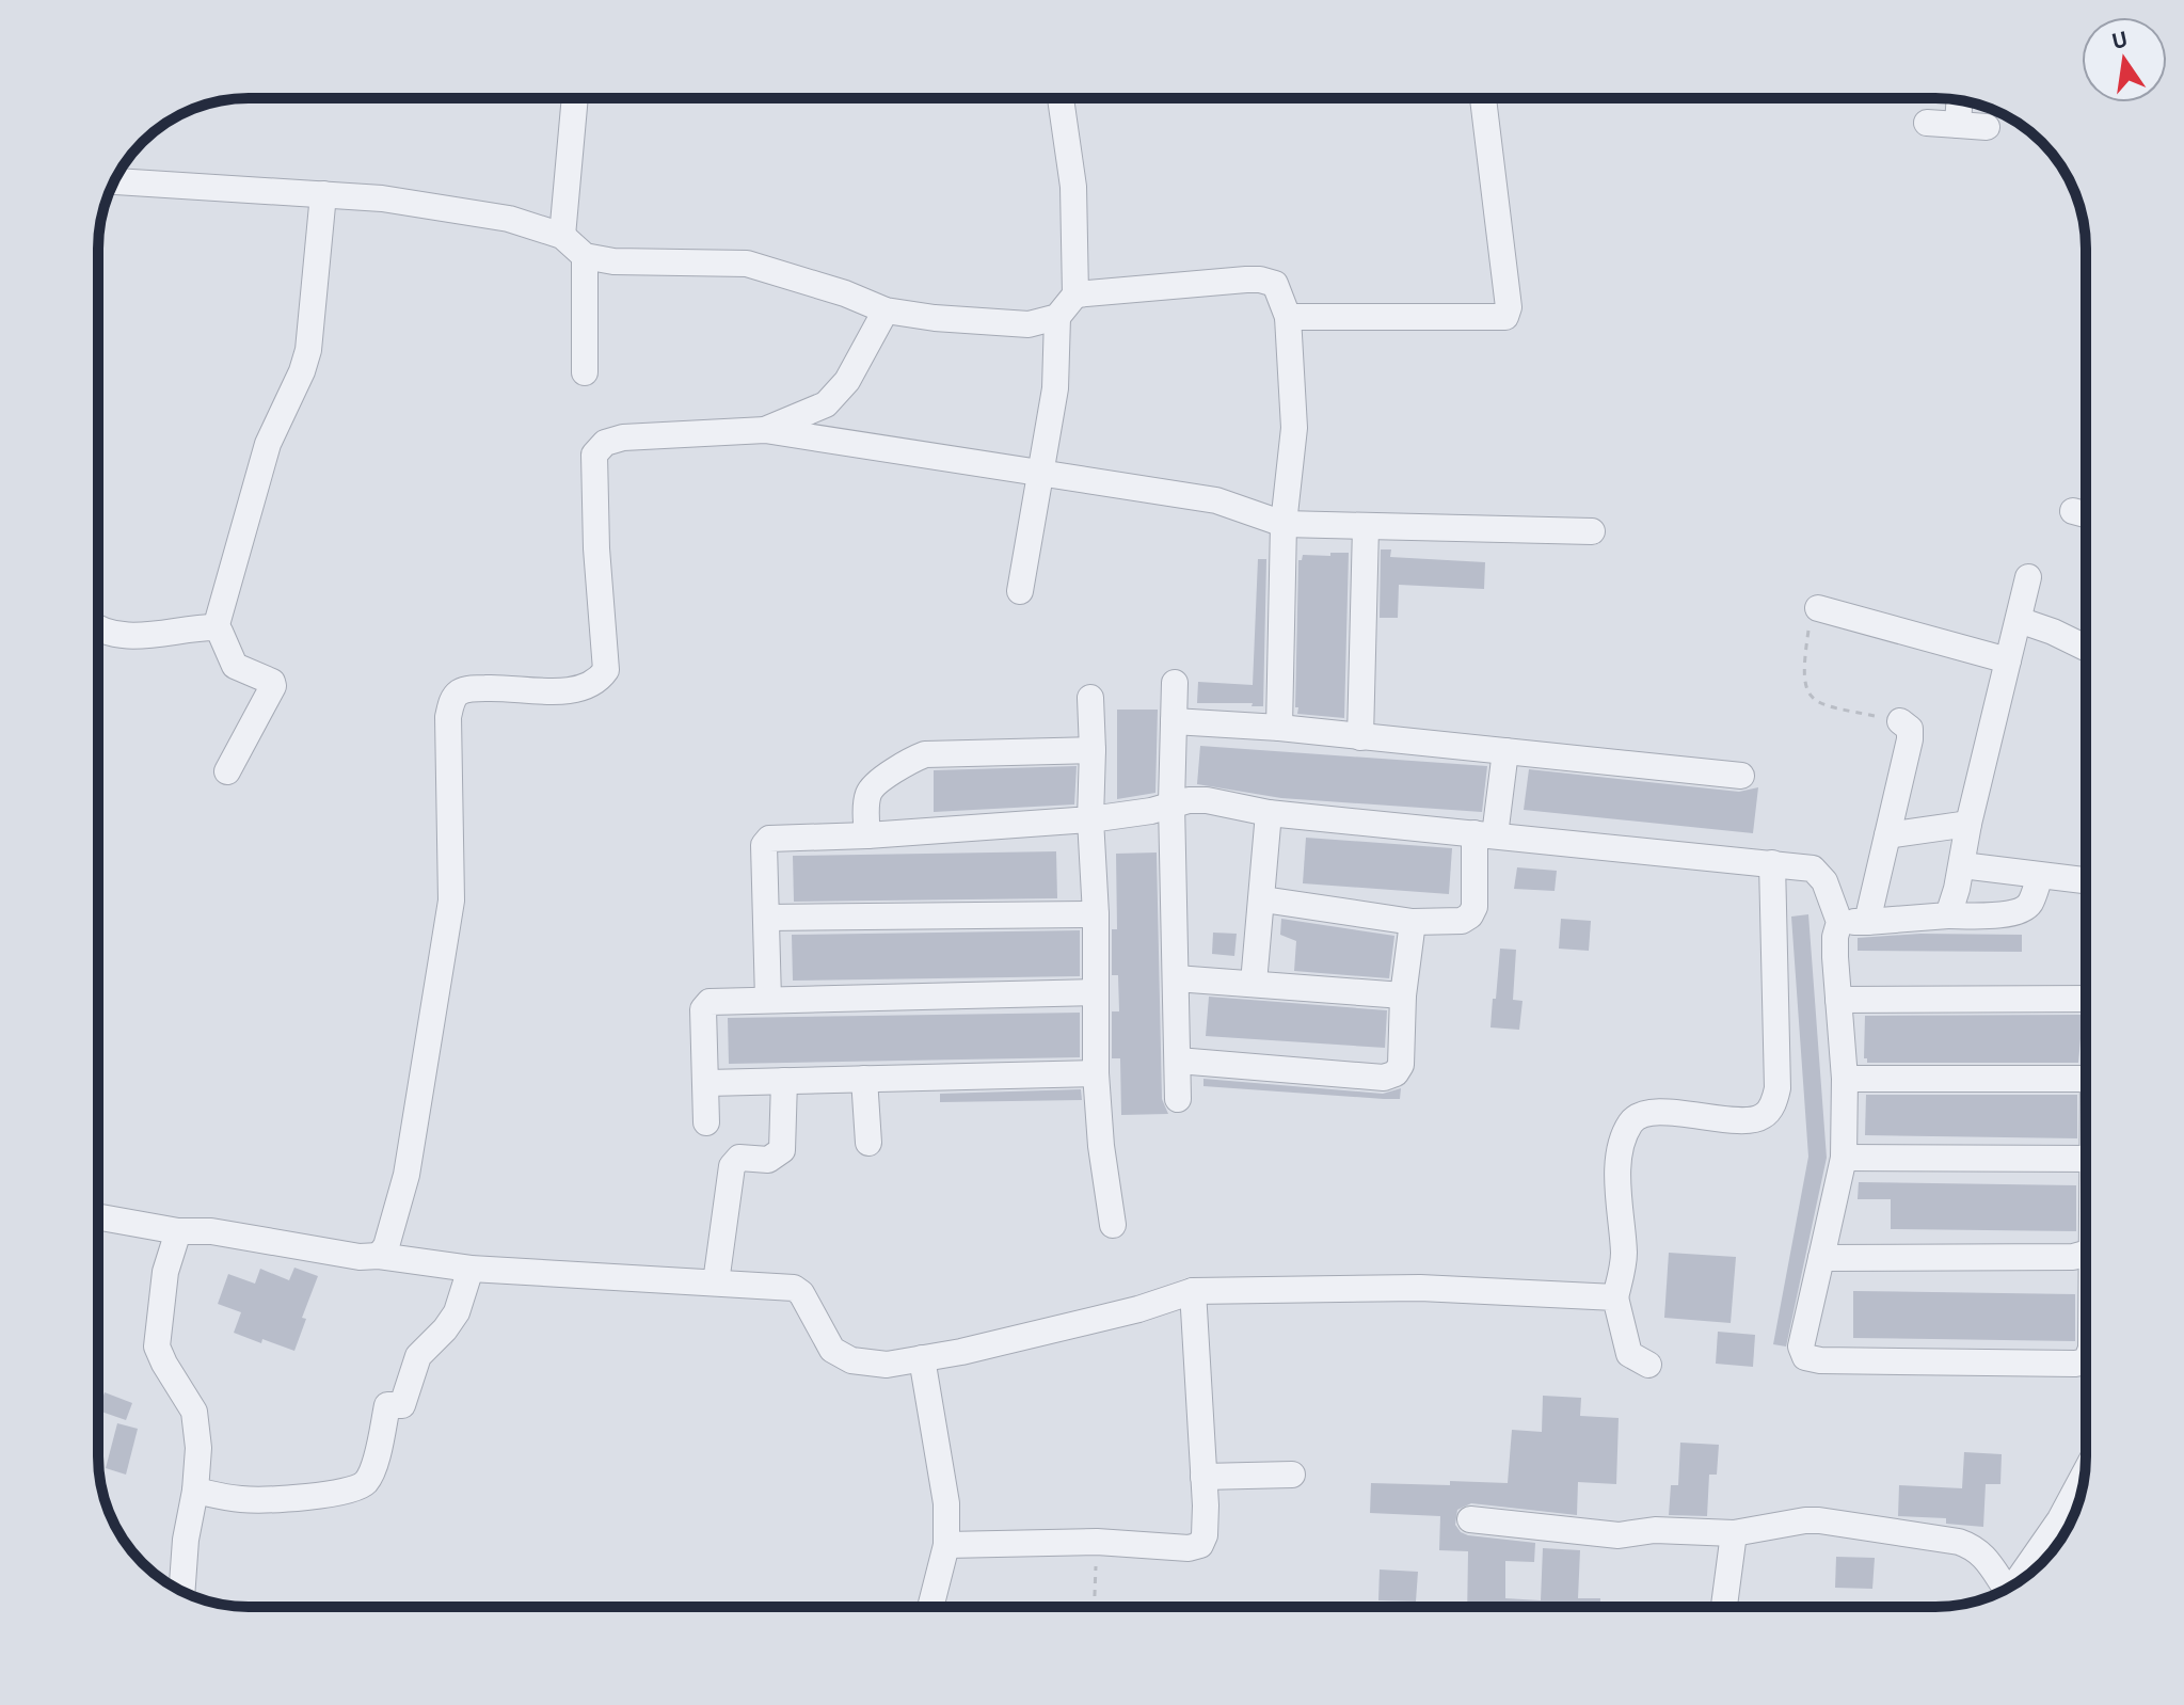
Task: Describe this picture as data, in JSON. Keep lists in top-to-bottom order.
{
  "north": "top"
}
